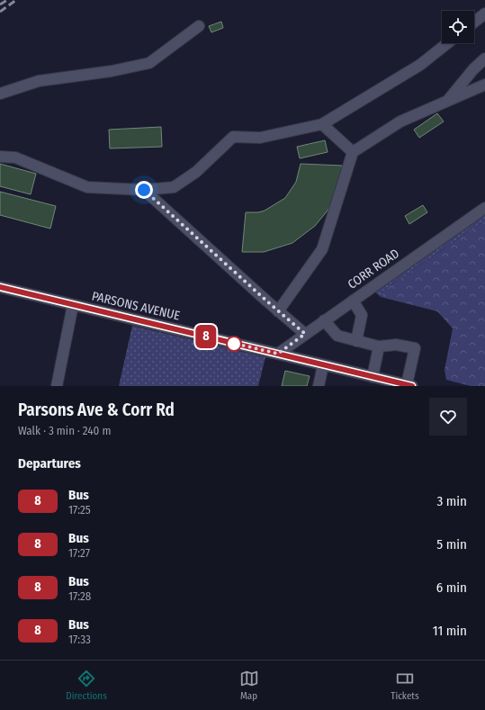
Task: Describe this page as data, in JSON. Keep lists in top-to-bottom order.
{
  "streets": {
    "street": ["CORR ROAD", "PARSONS AVENUE"]
  },
  "crossings": [
    ["CORR ROAD", "PARSONS AVENUE"]
  ],
  "lines": ["bus line 8"],
  "page": {
    "on_map": "8",
    "heading": [
      ["Parsons Ave & Corr Rd", "Walk · 3 min · 240 m"],
      "Departures"
    ],
    "list": [
      {
        "mark": "8",
        "name": "Bus",
        "note": "17:25",
        "value": "3 min"
      },
      {
        "mark": "8",
        "name": "Bus",
        "note": "17:27",
        "value": "5 min"
      },
      {
        "mark": "8",
        "name": "Bus",
        "note": "17:28",
        "value": "6 min"
      },
      {
        "mark": "8",
        "name": "Bus",
        "note": "17:33",
        "value": "11 min"
      }
    ],
    "tabs": ["Directions", "Map", "Tickets"]
  }
}
